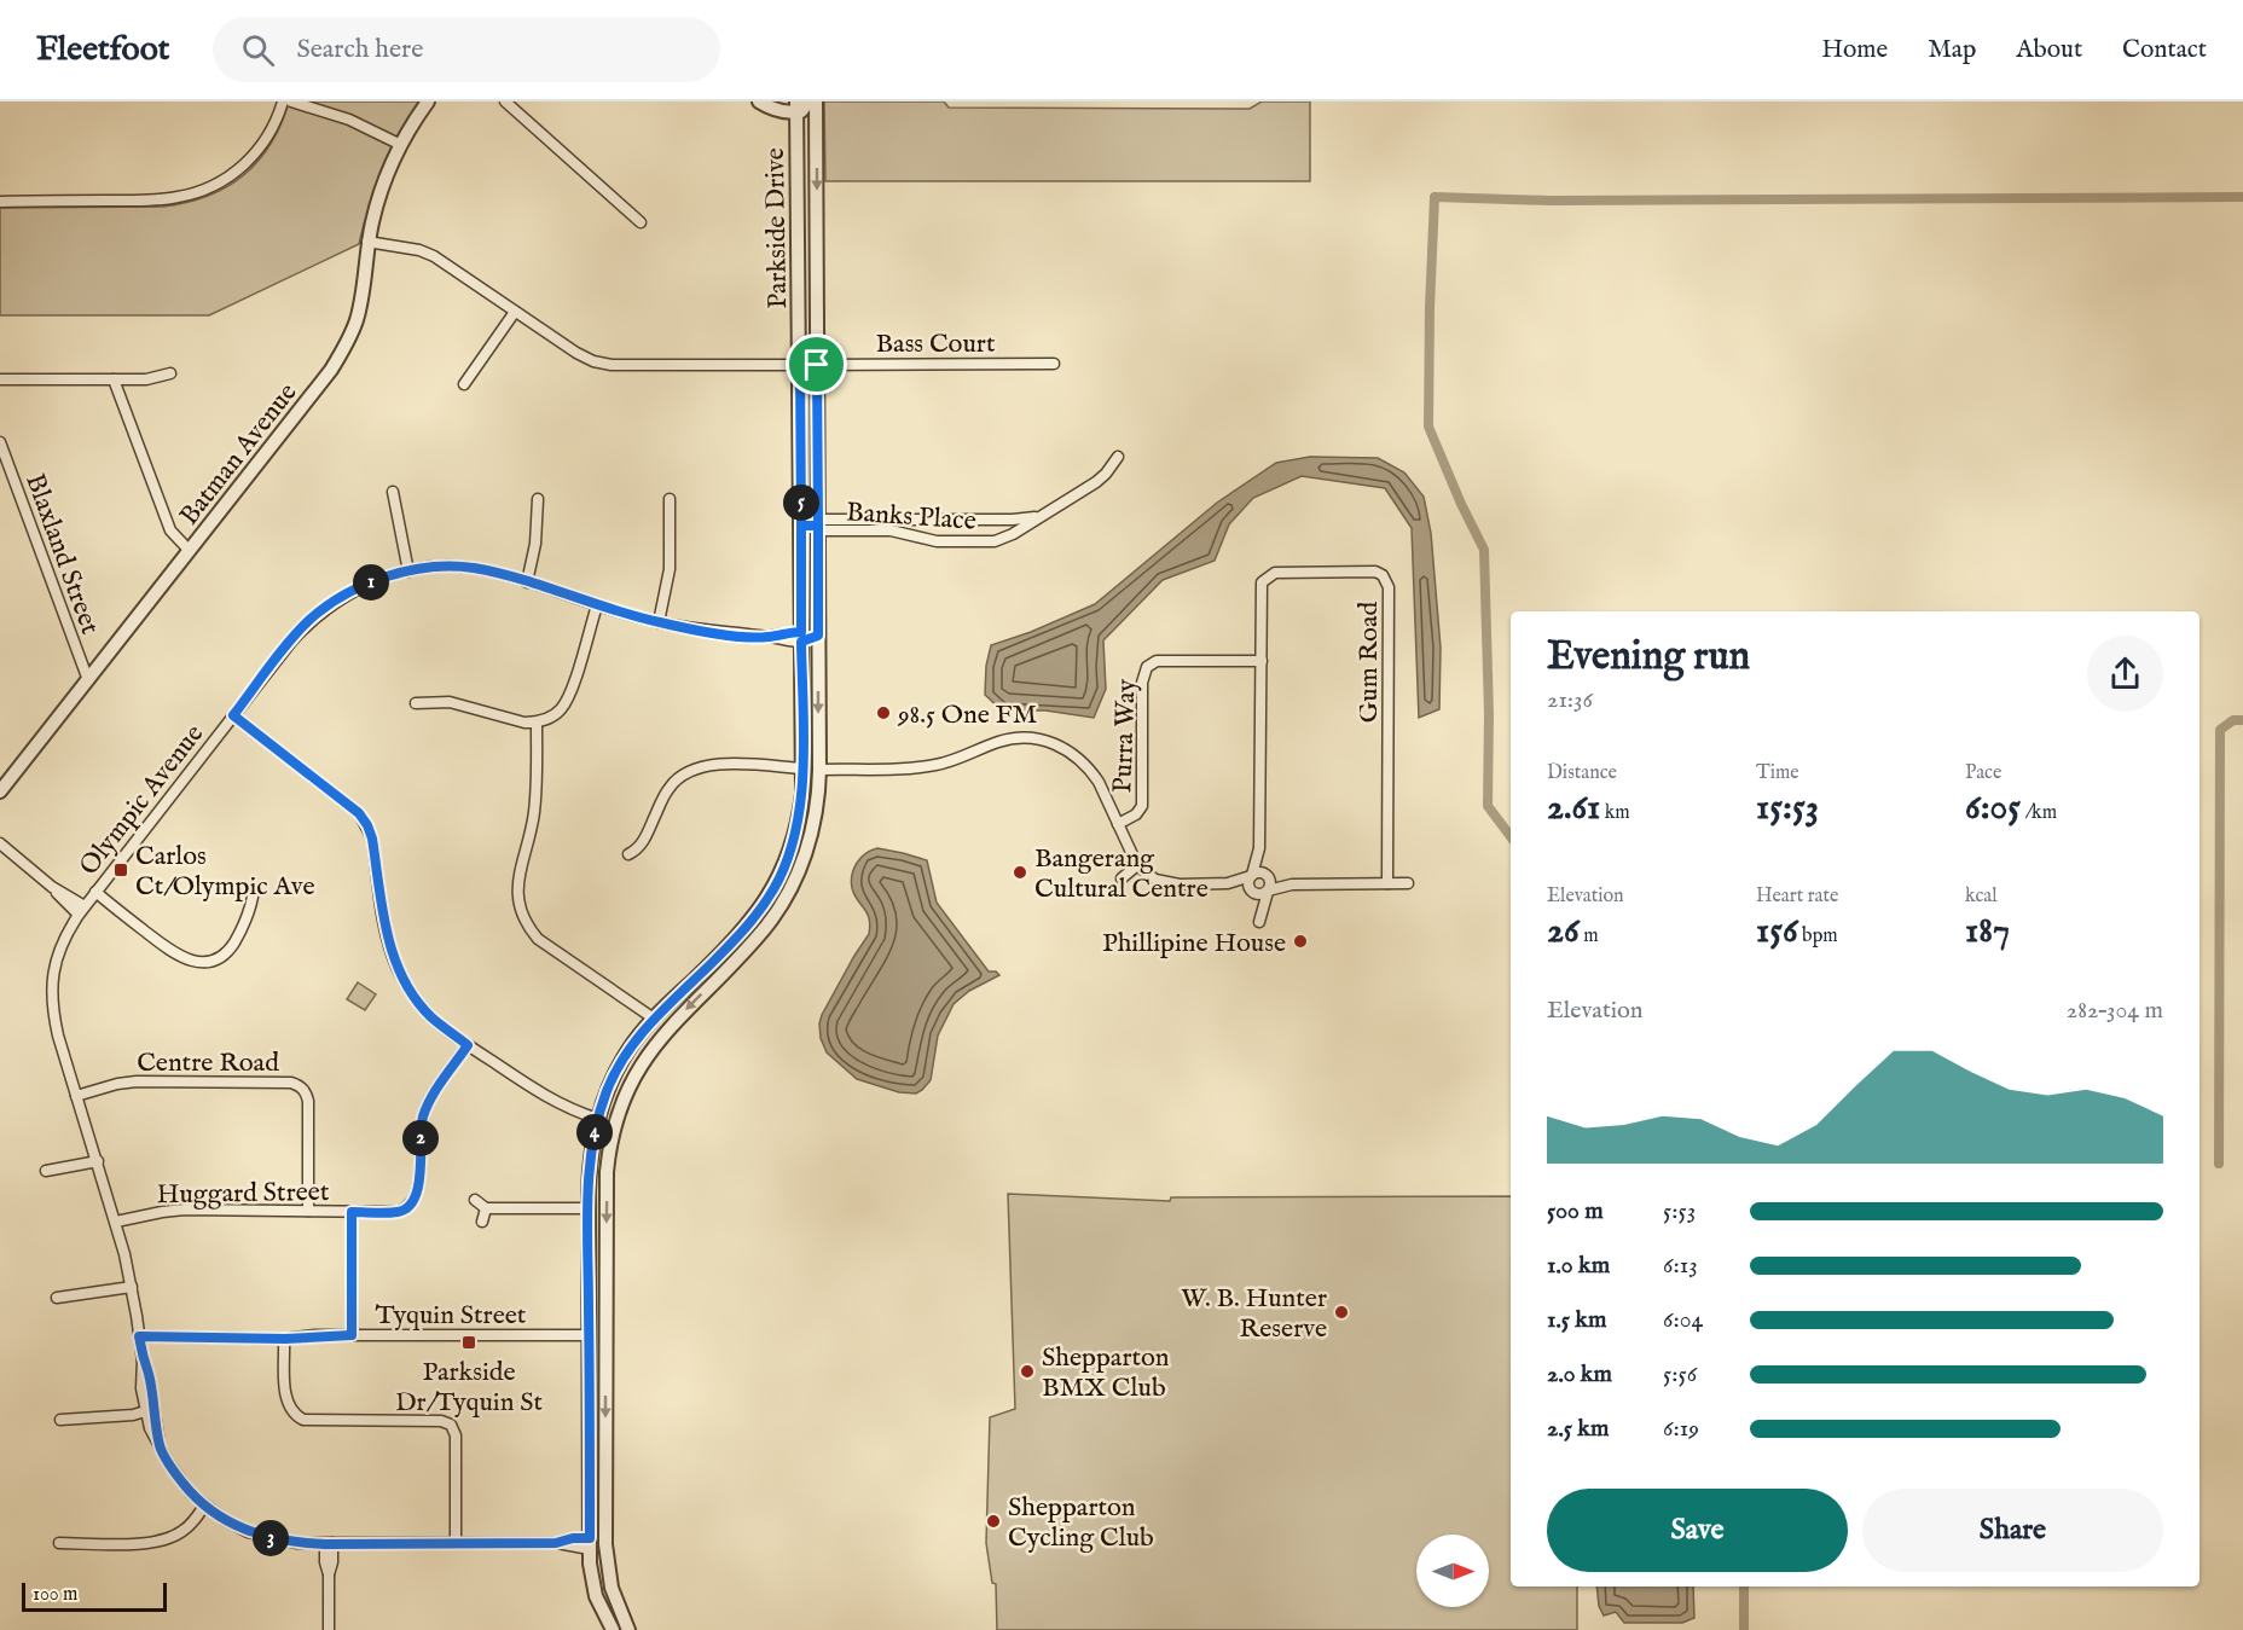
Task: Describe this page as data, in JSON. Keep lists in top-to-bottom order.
{
  "streets": {
    "street": [
      "Parkside Drive",
      "Bass Court",
      "Batman Avenue",
      "Banks Place",
      "Blaxland Street",
      "Gum Road",
      "Purra Way",
      "Olympic Avenue",
      "Centre Road",
      "Huggard Street",
      "Tyquin Street"
    ]
  },
  "crossings": [
    ["Parkside Drive", "Bass Court"],
    ["Parkside Drive", "Banks Place"],
    ["Parkside Drive", "Olympic Avenue"],
    ["Parkside Drive", "Tyquin Street"],
    ["Batman Avenue", "Blaxland Street"],
    ["Gum Road", "Purra Way"],
    ["Olympic Avenue", "Centre Road"],
    ["Olympic Avenue", "Huggard Street"],
    ["Olympic Avenue", "Tyquin Street"],
    ["Centre Road", "Huggard Street"]
  ],
  "places": {
    "other": [
      "98.5 One FM",
      "Bangerang Cultural Centre",
      "Phillipine House",
      "W. B. Hunter Reserve",
      "Shepparton BMX Club",
      "Shepparton Cycling Club"
    ],
    "transit": ["Carlos Ct/Olympic Ave", "Parkside Dr/Tyquin St"]
  },
  "scale_bar": "100 m",
  "north": "right",
  "page": {
    "header": "Fleetfoot",
    "search": "Search here",
    "nav": [
      "Home",
      "Map",
      "About",
      "Contact"
    ],
    "pins": [
      "5",
      "1",
      "4",
      "2",
      "3"
    ],
    "heading": ["Evening run", "21:36"],
    "stats": [
      ["Distance", "2.61 km"],
      ["Time", "15:53"],
      ["Pace", "6:05 /km"],
      ["Elevation", "26 m"],
      ["Heart rate", "156 bpm"],
      ["kcal", "187"]
    ],
    "chart": ["Elevation", "282–304 m"],
    "list": [
      {
        "name": "500 m",
        "note": "5:53"
      },
      {
        "name": "1.0 km",
        "note": "6:13"
      },
      {
        "name": "1.5 km",
        "note": "6:04"
      },
      {
        "name": "2.0 km",
        "note": "5:56"
      },
      {
        "name": "2.5 km",
        "note": "6:19"
      }
    ],
    "buttons": ["Save", "Share"],
    "scale": "100 m"
  }
}
